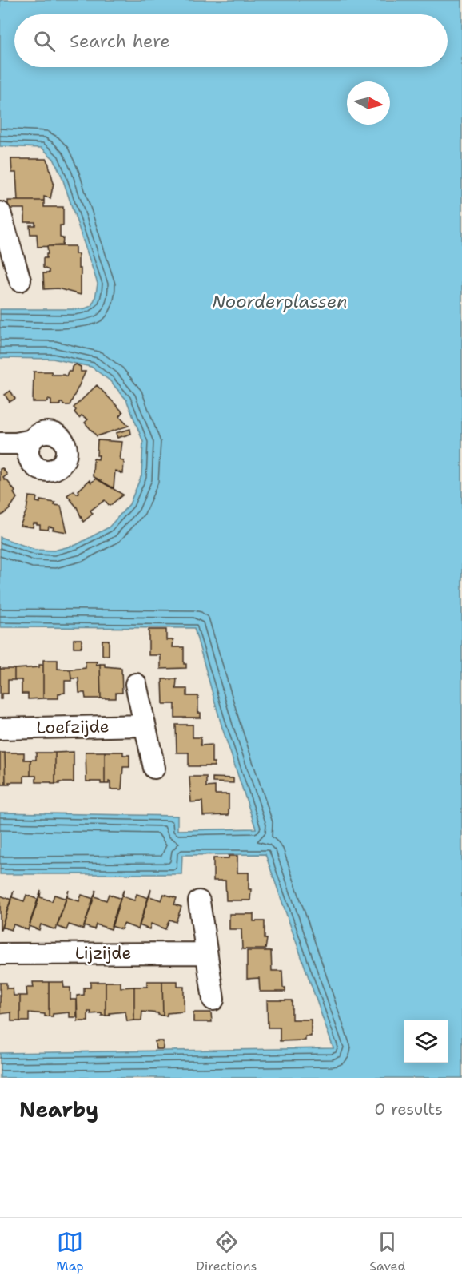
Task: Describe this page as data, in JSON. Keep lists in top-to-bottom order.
{
  "streets": {
    "street": ["Loefzijde", "Lijzijde"]
  },
  "water": ["Noorderplassen"],
  "north": "right",
  "page": {
    "search": "Search here",
    "heading": ["Nearby", "0 results"],
    "nav": ["Map", "Directions", "Saved"]
  }
}
